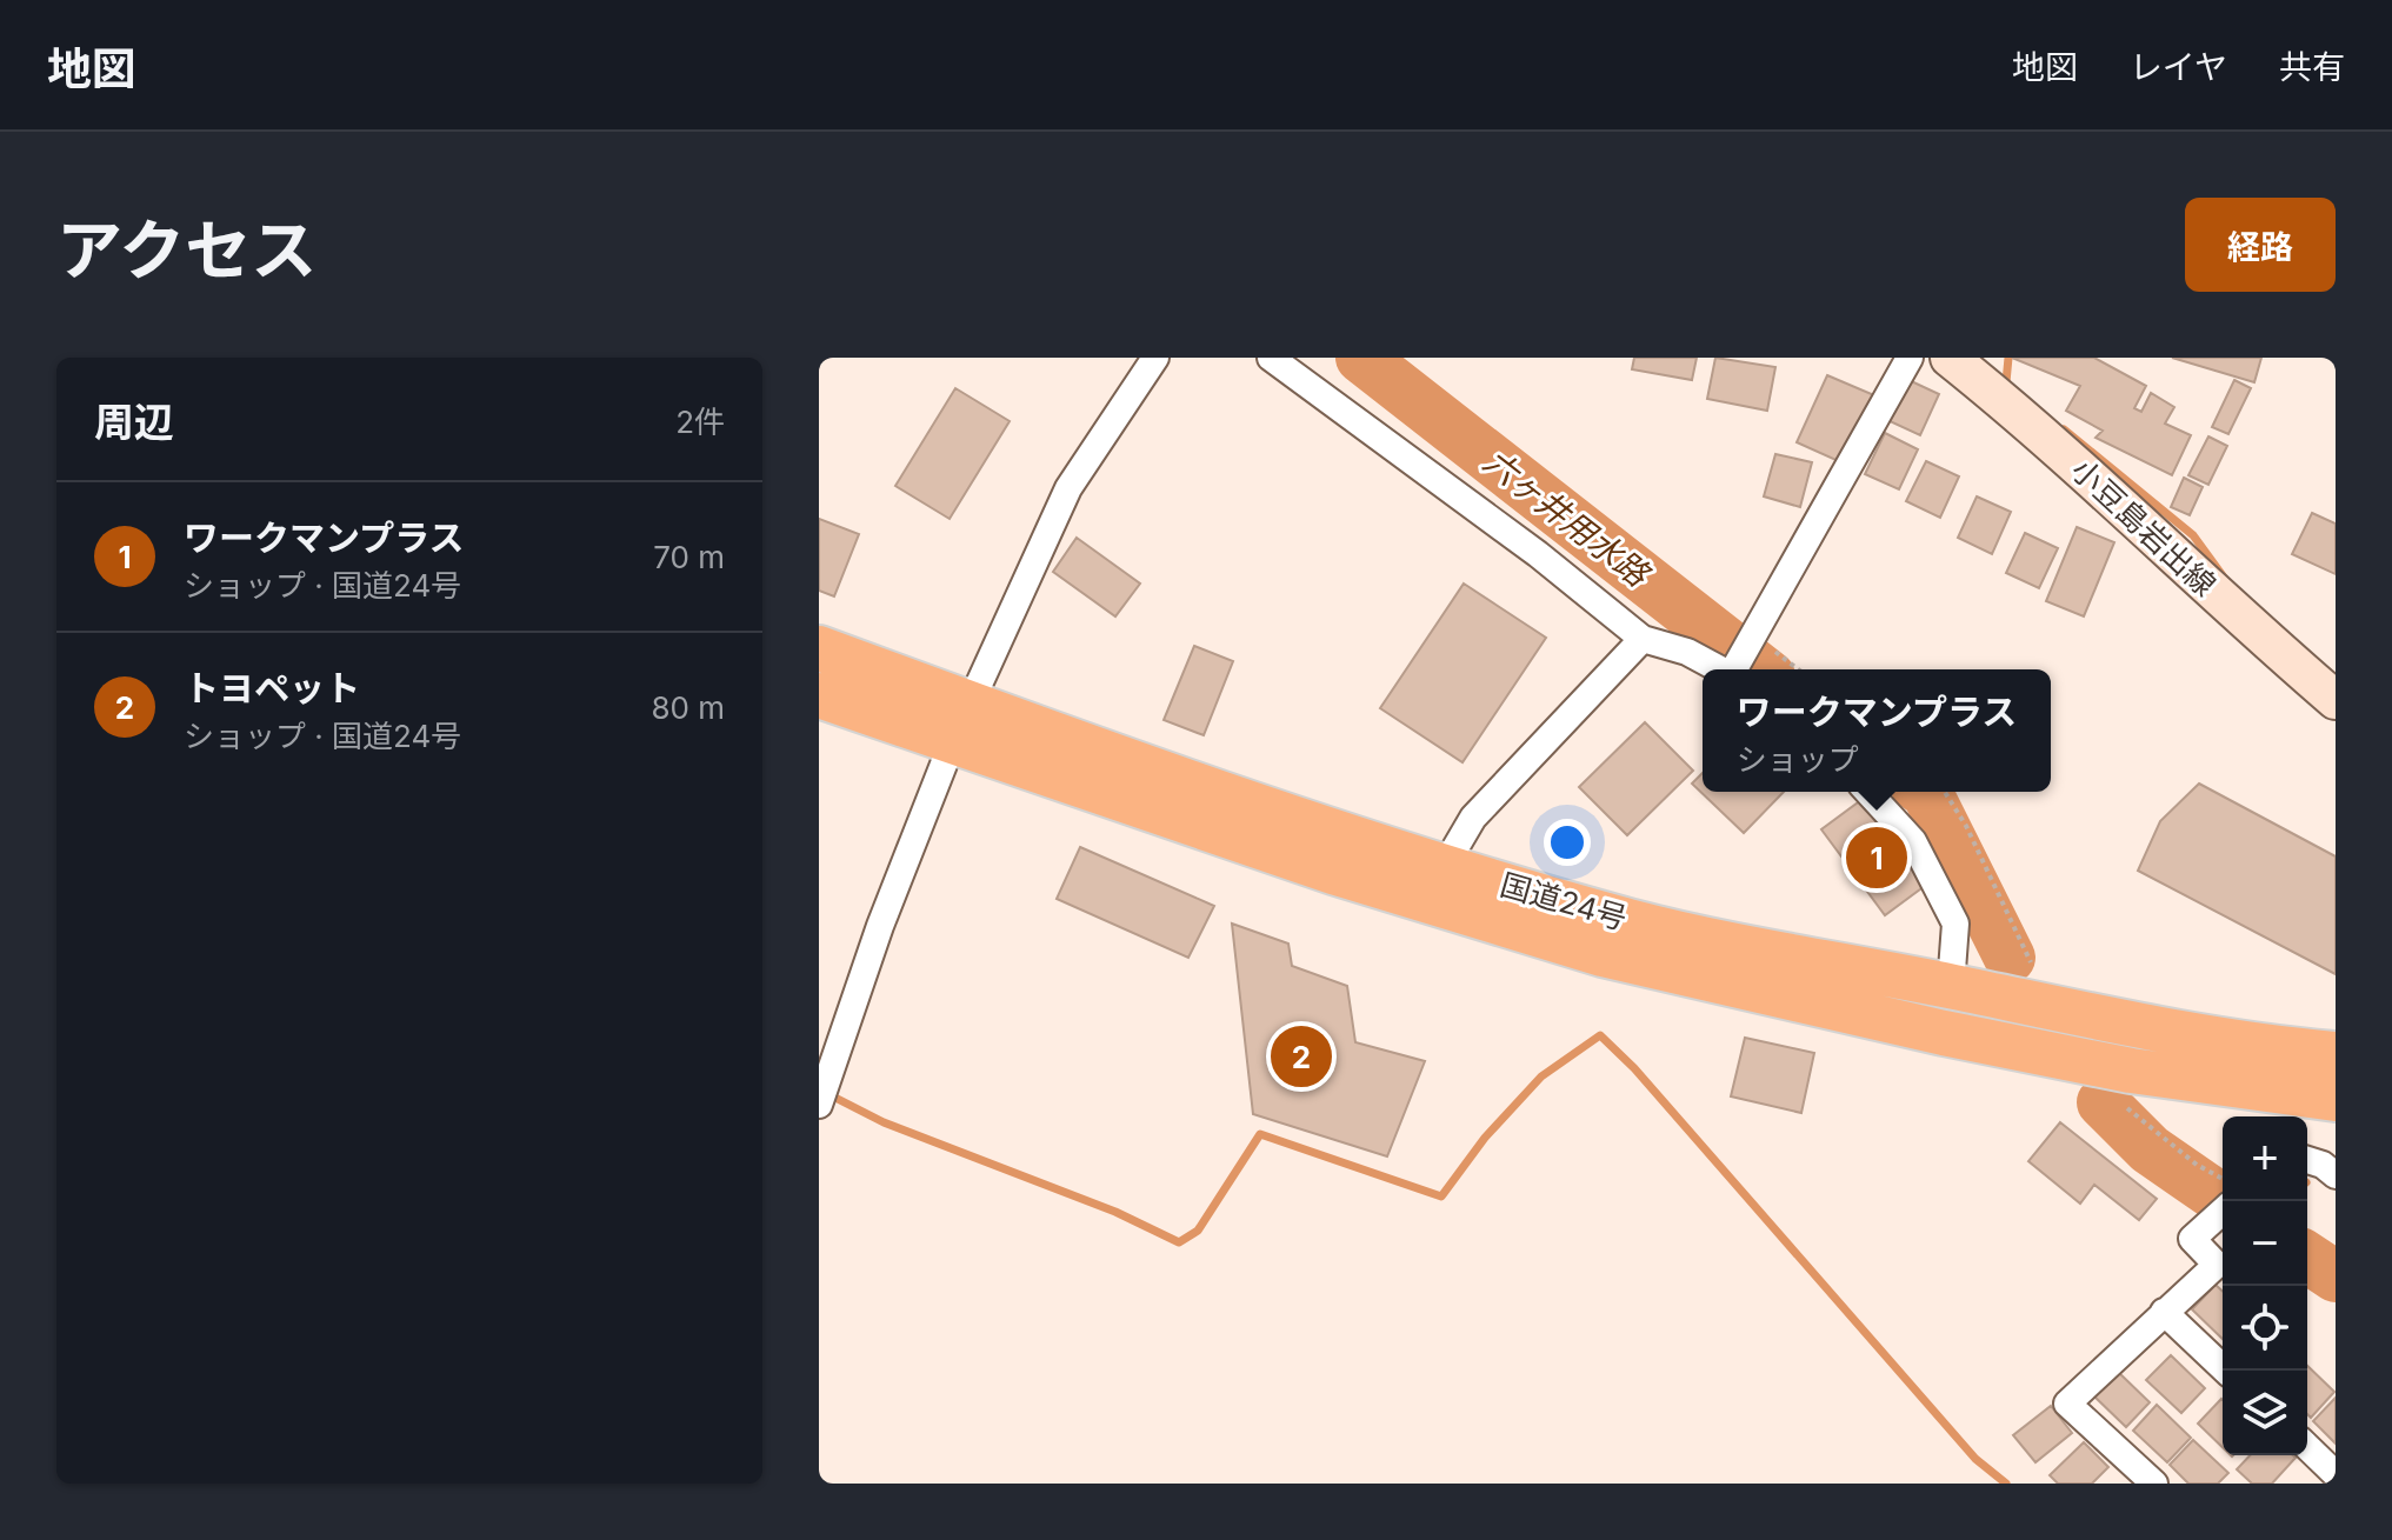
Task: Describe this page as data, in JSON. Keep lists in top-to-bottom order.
{
  "streets": {
    "highway": ["国道24号"],
    "main road": ["小豆島岩出線"]
  },
  "water": ["六ヶ井用水路"],
  "page": {
    "header": "地図",
    "nav": ["地図", "レイヤ", "共有"],
    "title": "アクセス",
    "buttons": "経路",
    "heading": ["周辺", "2件"],
    "list": [
      {
        "mark": "1",
        "name": "ワークマンプラス",
        "note": "ショップ · 国道24号",
        "value": "70 m"
      },
      {
        "mark": "2",
        "name": "トヨペット",
        "note": "ショップ · 国道24号",
        "value": "80 m"
      }
    ],
    "popup": ["ワークマンプラス", "ショップ"],
    "pins": ["1", "2"],
    "map_buttons": ["+", "−"]
  }
}
